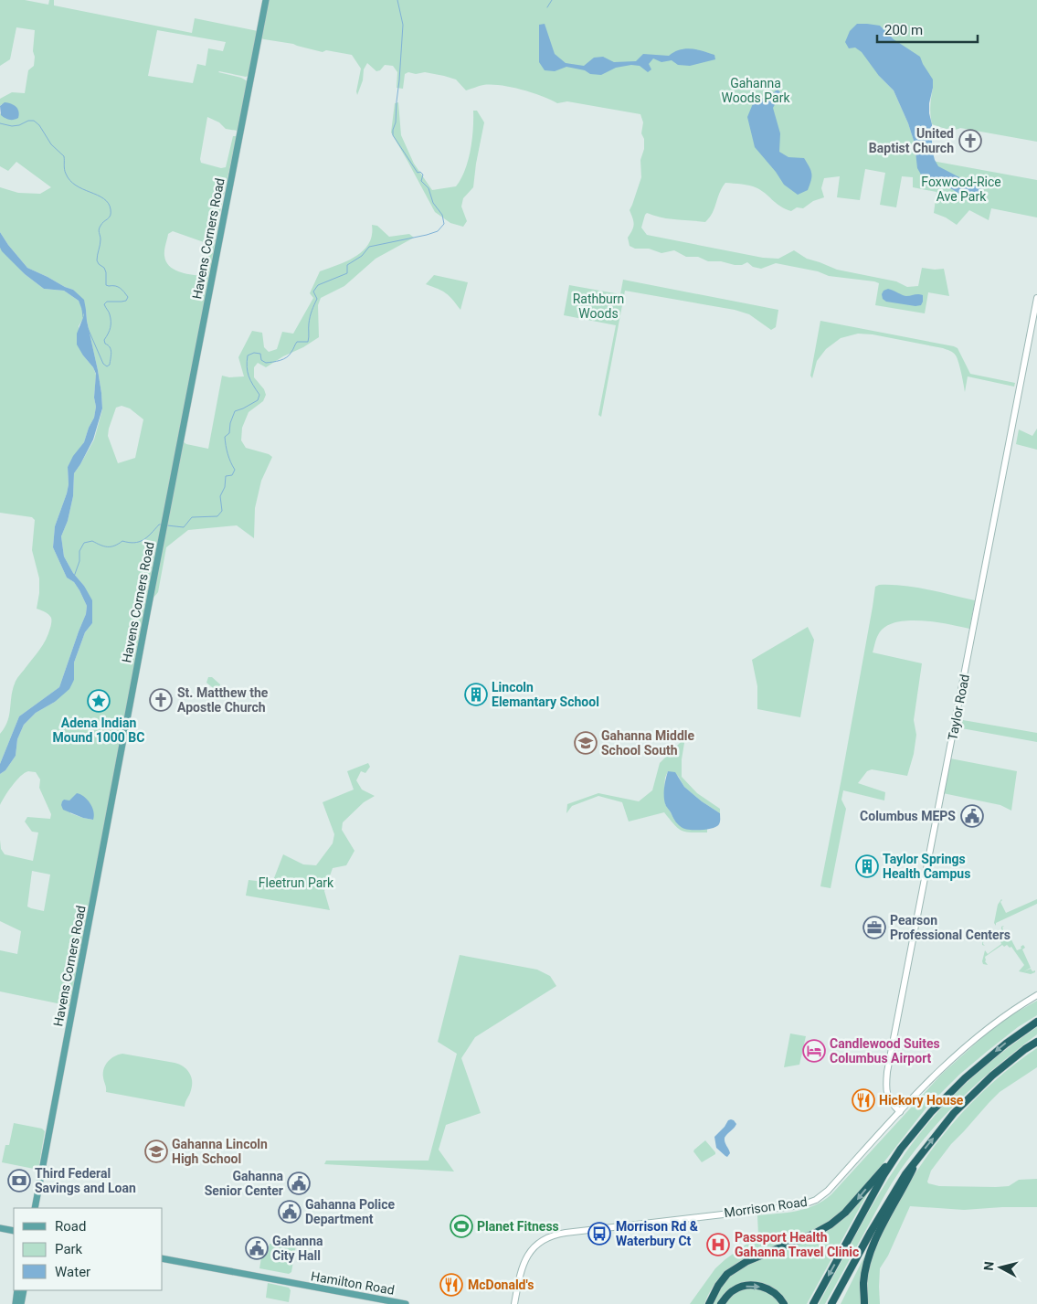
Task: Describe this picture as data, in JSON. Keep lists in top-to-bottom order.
{
  "streets": {
    "main road": [
      "Havens Corners Road",
      "Taylor Road",
      "Morrison Road",
      "Hamilton Road"
    ]
  },
  "crossings": [
    ["Taylor Road", "Morrison Road"]
  ],
  "parks": [
    "Gahanna Woods Park",
    "Foxwood-Rice Ave Park",
    "Rathburn Woods",
    "Fleetrun Park"
  ],
  "places": {
    "church": ["United Baptist Church", "St. Matthew the Apostle Church"],
    "building": ["Lincoln Elemantary School", "Taylor Springs Health Campus"],
    "place": ["Adena Indian Mound 1000 BC"],
    "school or university": ["Gahanna Middle School South", "Gahanna Lincoln High School"],
    "public building": [
      "Columbus MEPS",
      "Gahanna Senior Center",
      "Gahanna Police Department",
      "Gahanna City Hall"
    ],
    "office": ["Pearson Professional Centers"],
    "hotel": ["Candlewood Suites Columbus Airport"],
    "restaurant": ["Hickory House", "McDonald's"],
    "bank": ["Third Federal Savings and Loan"],
    "sports": ["Planet Fitness"],
    "bus stop": ["Morrison Rd & Waterbury Ct"],
    "hospital": ["Passport Health Gahanna Travel Clinic"]
  },
  "legend": ["Road", "Park", "Water"],
  "scale_bar": "200 m",
  "north": "left"
}
